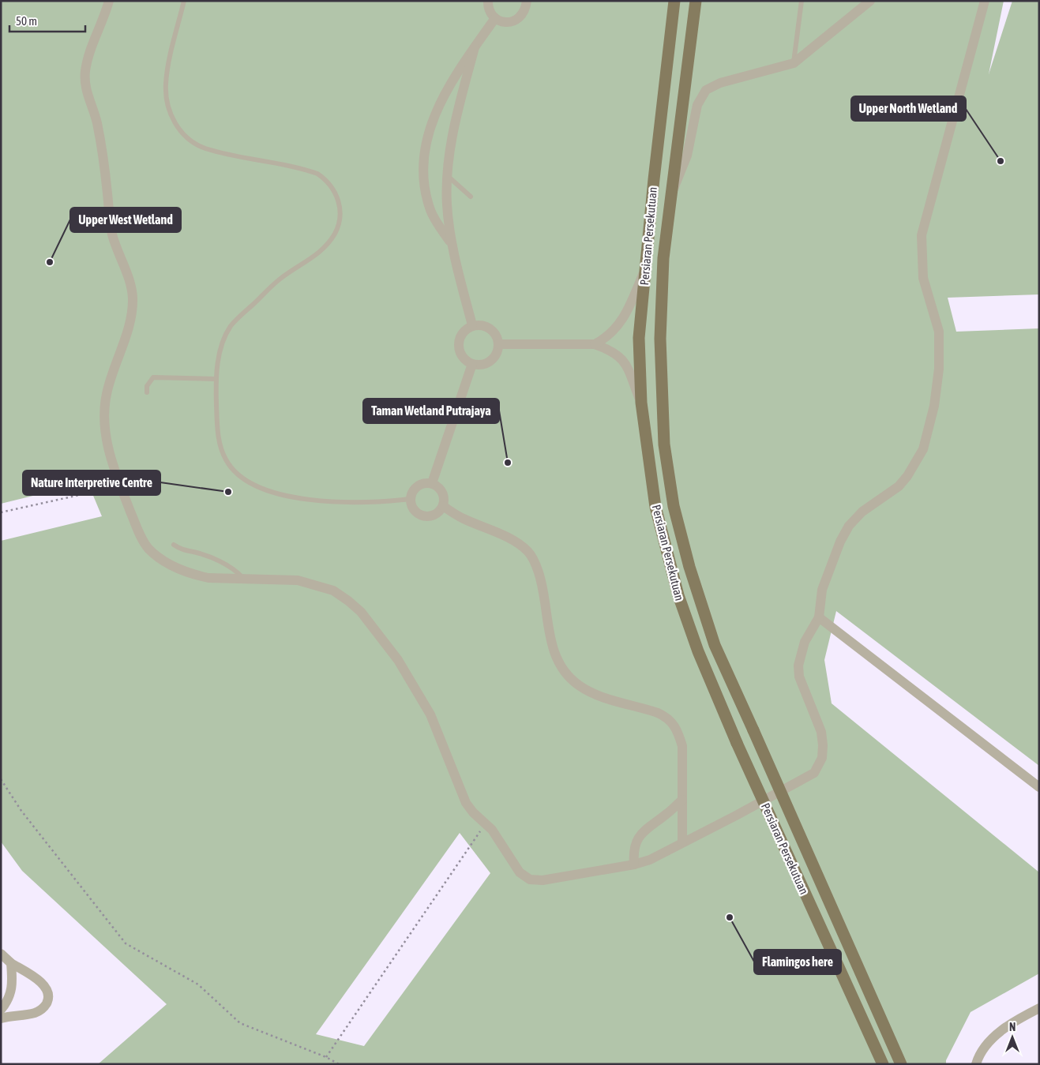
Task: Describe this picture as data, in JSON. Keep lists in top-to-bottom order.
{
  "streets": {
    "main road": ["Persiaran Persekutuan"]
  },
  "places": [
    "Upper North Wetland",
    "Upper West Wetland",
    "Taman Wetland Putrajaya",
    "Nature Interpretive Centre",
    "Flamingos here"
  ],
  "scale_bar": "50 m",
  "north": "top"
}
